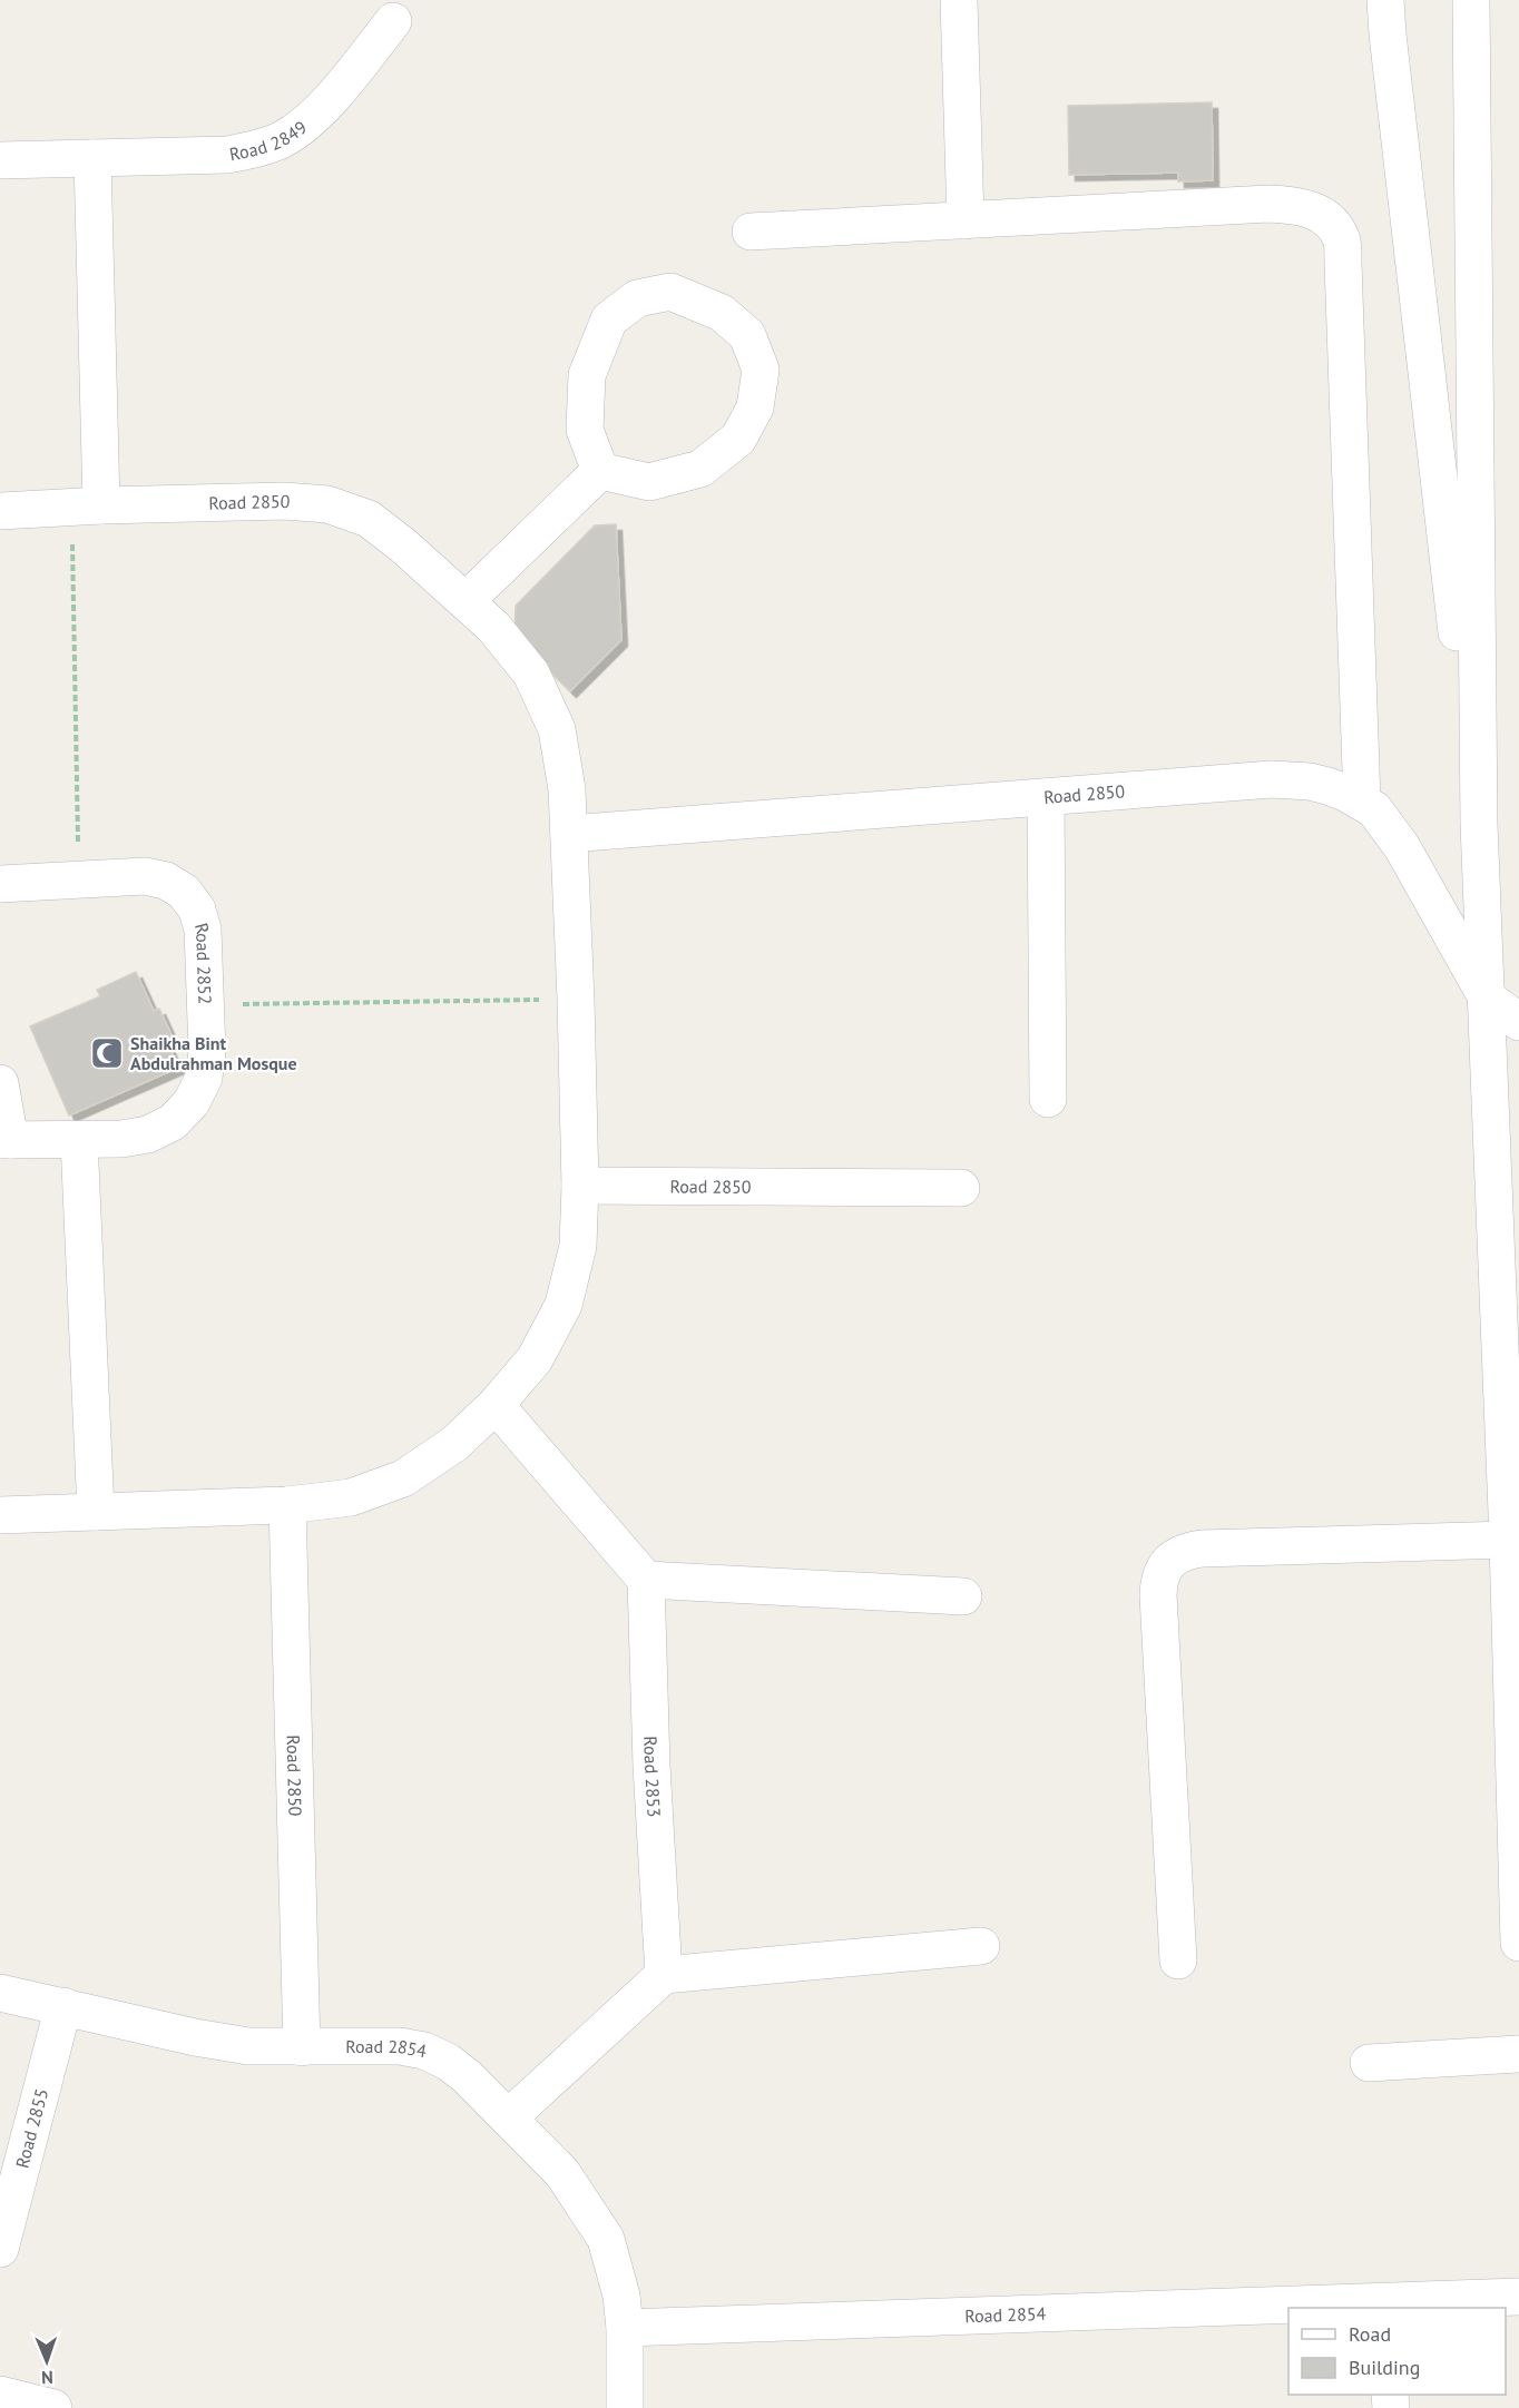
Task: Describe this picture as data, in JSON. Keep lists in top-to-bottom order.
{
  "streets": {
    "street": [
      "Road 2849",
      "Road 2850",
      "Road 2852",
      "Road 2853",
      "Road 2854",
      "Road 2855"
    ]
  },
  "crossings": [
    ["Road 2850", "Road 2854"],
    ["Road 2854", "Road 2855"]
  ],
  "places": {
    "mosque": ["Shaikha Bint Abdulrahman Mosque"]
  },
  "legend": ["Road", "Building"],
  "north": "bottom"
}
